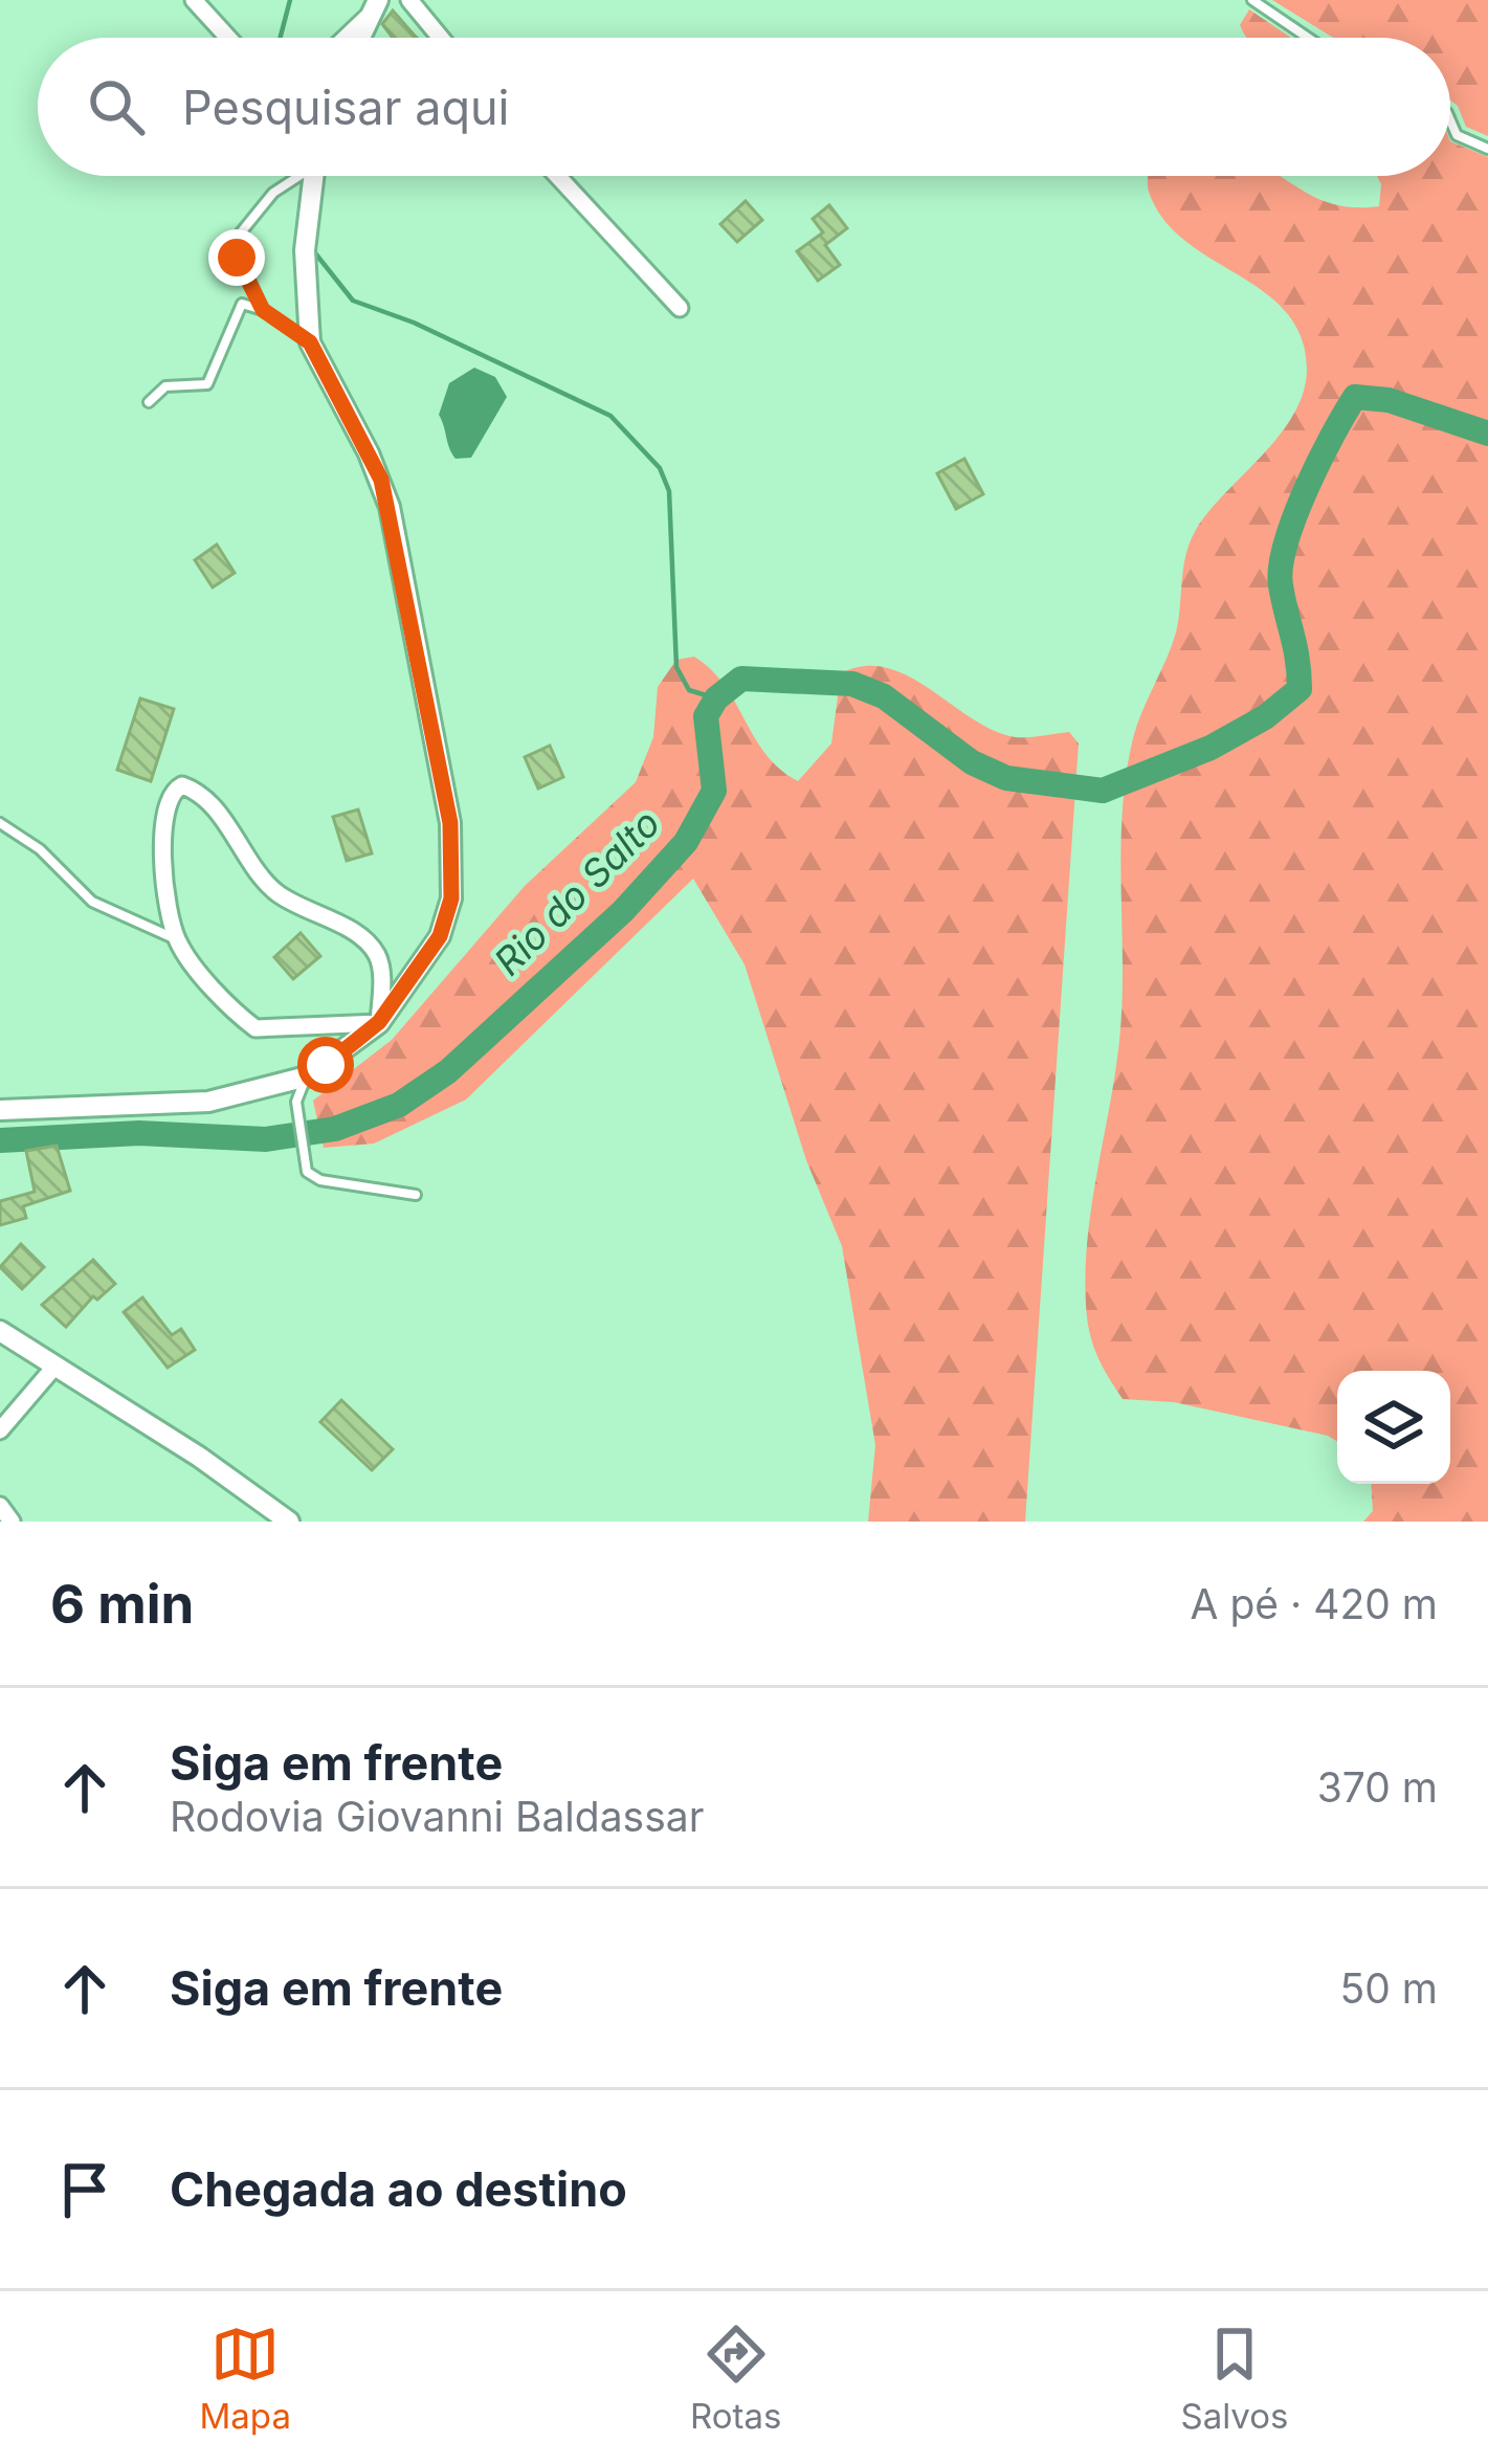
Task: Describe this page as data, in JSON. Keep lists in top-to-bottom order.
{
  "water": ["Rio do Salto"],
  "page": {
    "search": "Pesquisar aqui",
    "heading": ["6 min", "A pé · 420 m"],
    "list": [
      ["Siga em frente", "Rodovia Giovanni Baldassar", "370 m"],
      ["Siga em frente", "50 m"],
      "Chegada ao destino"
    ],
    "nav": ["Mapa", "Rotas", "Salvos"]
  }
}
